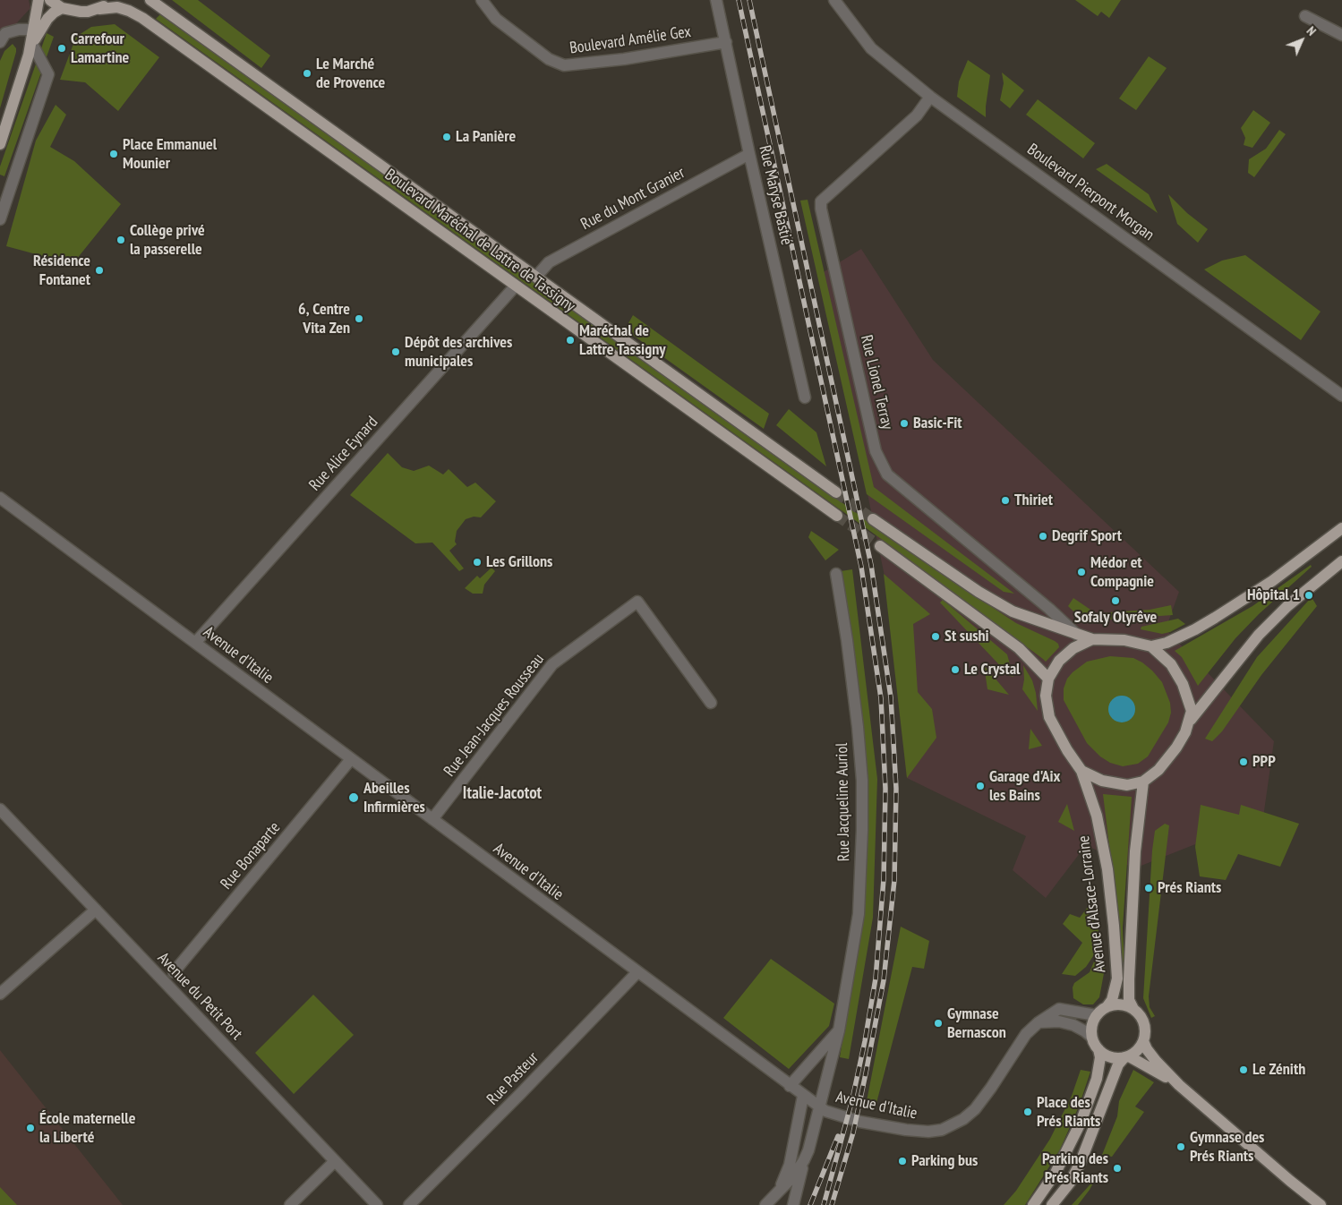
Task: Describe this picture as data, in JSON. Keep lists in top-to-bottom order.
{
  "streets": {
    "main road": ["Boulevard Maréchal de Lattre de Tassigny", "Avenue d'Alsace-Lorraine"],
    "street": [
      "Boulevard Amélie Gex",
      "Boulevard Pierpont Morgan",
      "Rue Maryse Bastié",
      "Rue du Mont Granier",
      "Rue Lionel Terray",
      "Rue Alice Eynard",
      "Avenue d'Italie",
      "Rue Jean-Jacques Rousseau",
      "Rue Jacqueline Auriol",
      "Rue Bonaparte",
      "Avenue du Petit Port",
      "Rue Pasteur"
    ]
  },
  "crossings": [
    ["Boulevard Amélie Gex", "Rue Maryse Bastié"],
    ["Boulevard Pierpont Morgan", "Rue Lionel Terray"],
    ["Rue Maryse Bastié", "Rue du Mont Granier"],
    ["Rue du Mont Granier", "Boulevard Maréchal de Lattre de Tassigny"],
    ["Boulevard Maréchal de Lattre de Tassigny", "Rue Alice Eynard"],
    ["Rue Alice Eynard", "Avenue d'Italie"],
    ["Avenue d'Italie", "Rue Jean-Jacques Rousseau"],
    ["Avenue d'Italie", "Rue Jacqueline Auriol"],
    ["Avenue d'Italie", "Rue Bonaparte"],
    ["Avenue d'Italie", "Avenue d'Alsace-Lorraine"],
    ["Avenue d'Italie", "Rue Pasteur"]
  ],
  "districts": ["Italie-Jacotot"],
  "places": [
    "Carrefour Lamartine",
    "Le Marché de Provence",
    "La Panière",
    "Place Emmanuel Mounier",
    "Collège privé la passerelle",
    "Résidence Fontanet",
    "6, Centre Vita Zen",
    "Maréchal de Lattre Tassigny",
    "Dépôt des archives municipales",
    "Basic-Fit",
    "Thiriet",
    "Degrif Sport",
    "Les Grillons",
    "Médor et Compagnie",
    "Hôpital 1",
    "Sofaly Olyrêve",
    "St sushi",
    "Le Crystal",
    "PPP",
    "Garage d'Aix les Bains",
    "Abeilles Infirmières",
    "Prés Riants",
    "Gymnase Bernascon",
    "Le Zénith",
    "Place des Prés Riants",
    "École maternelle la Liberté",
    "Gymnase des Prés Riants",
    "Parking bus",
    "Parking des Prés Riants"
  ],
  "north": "top right"
}
